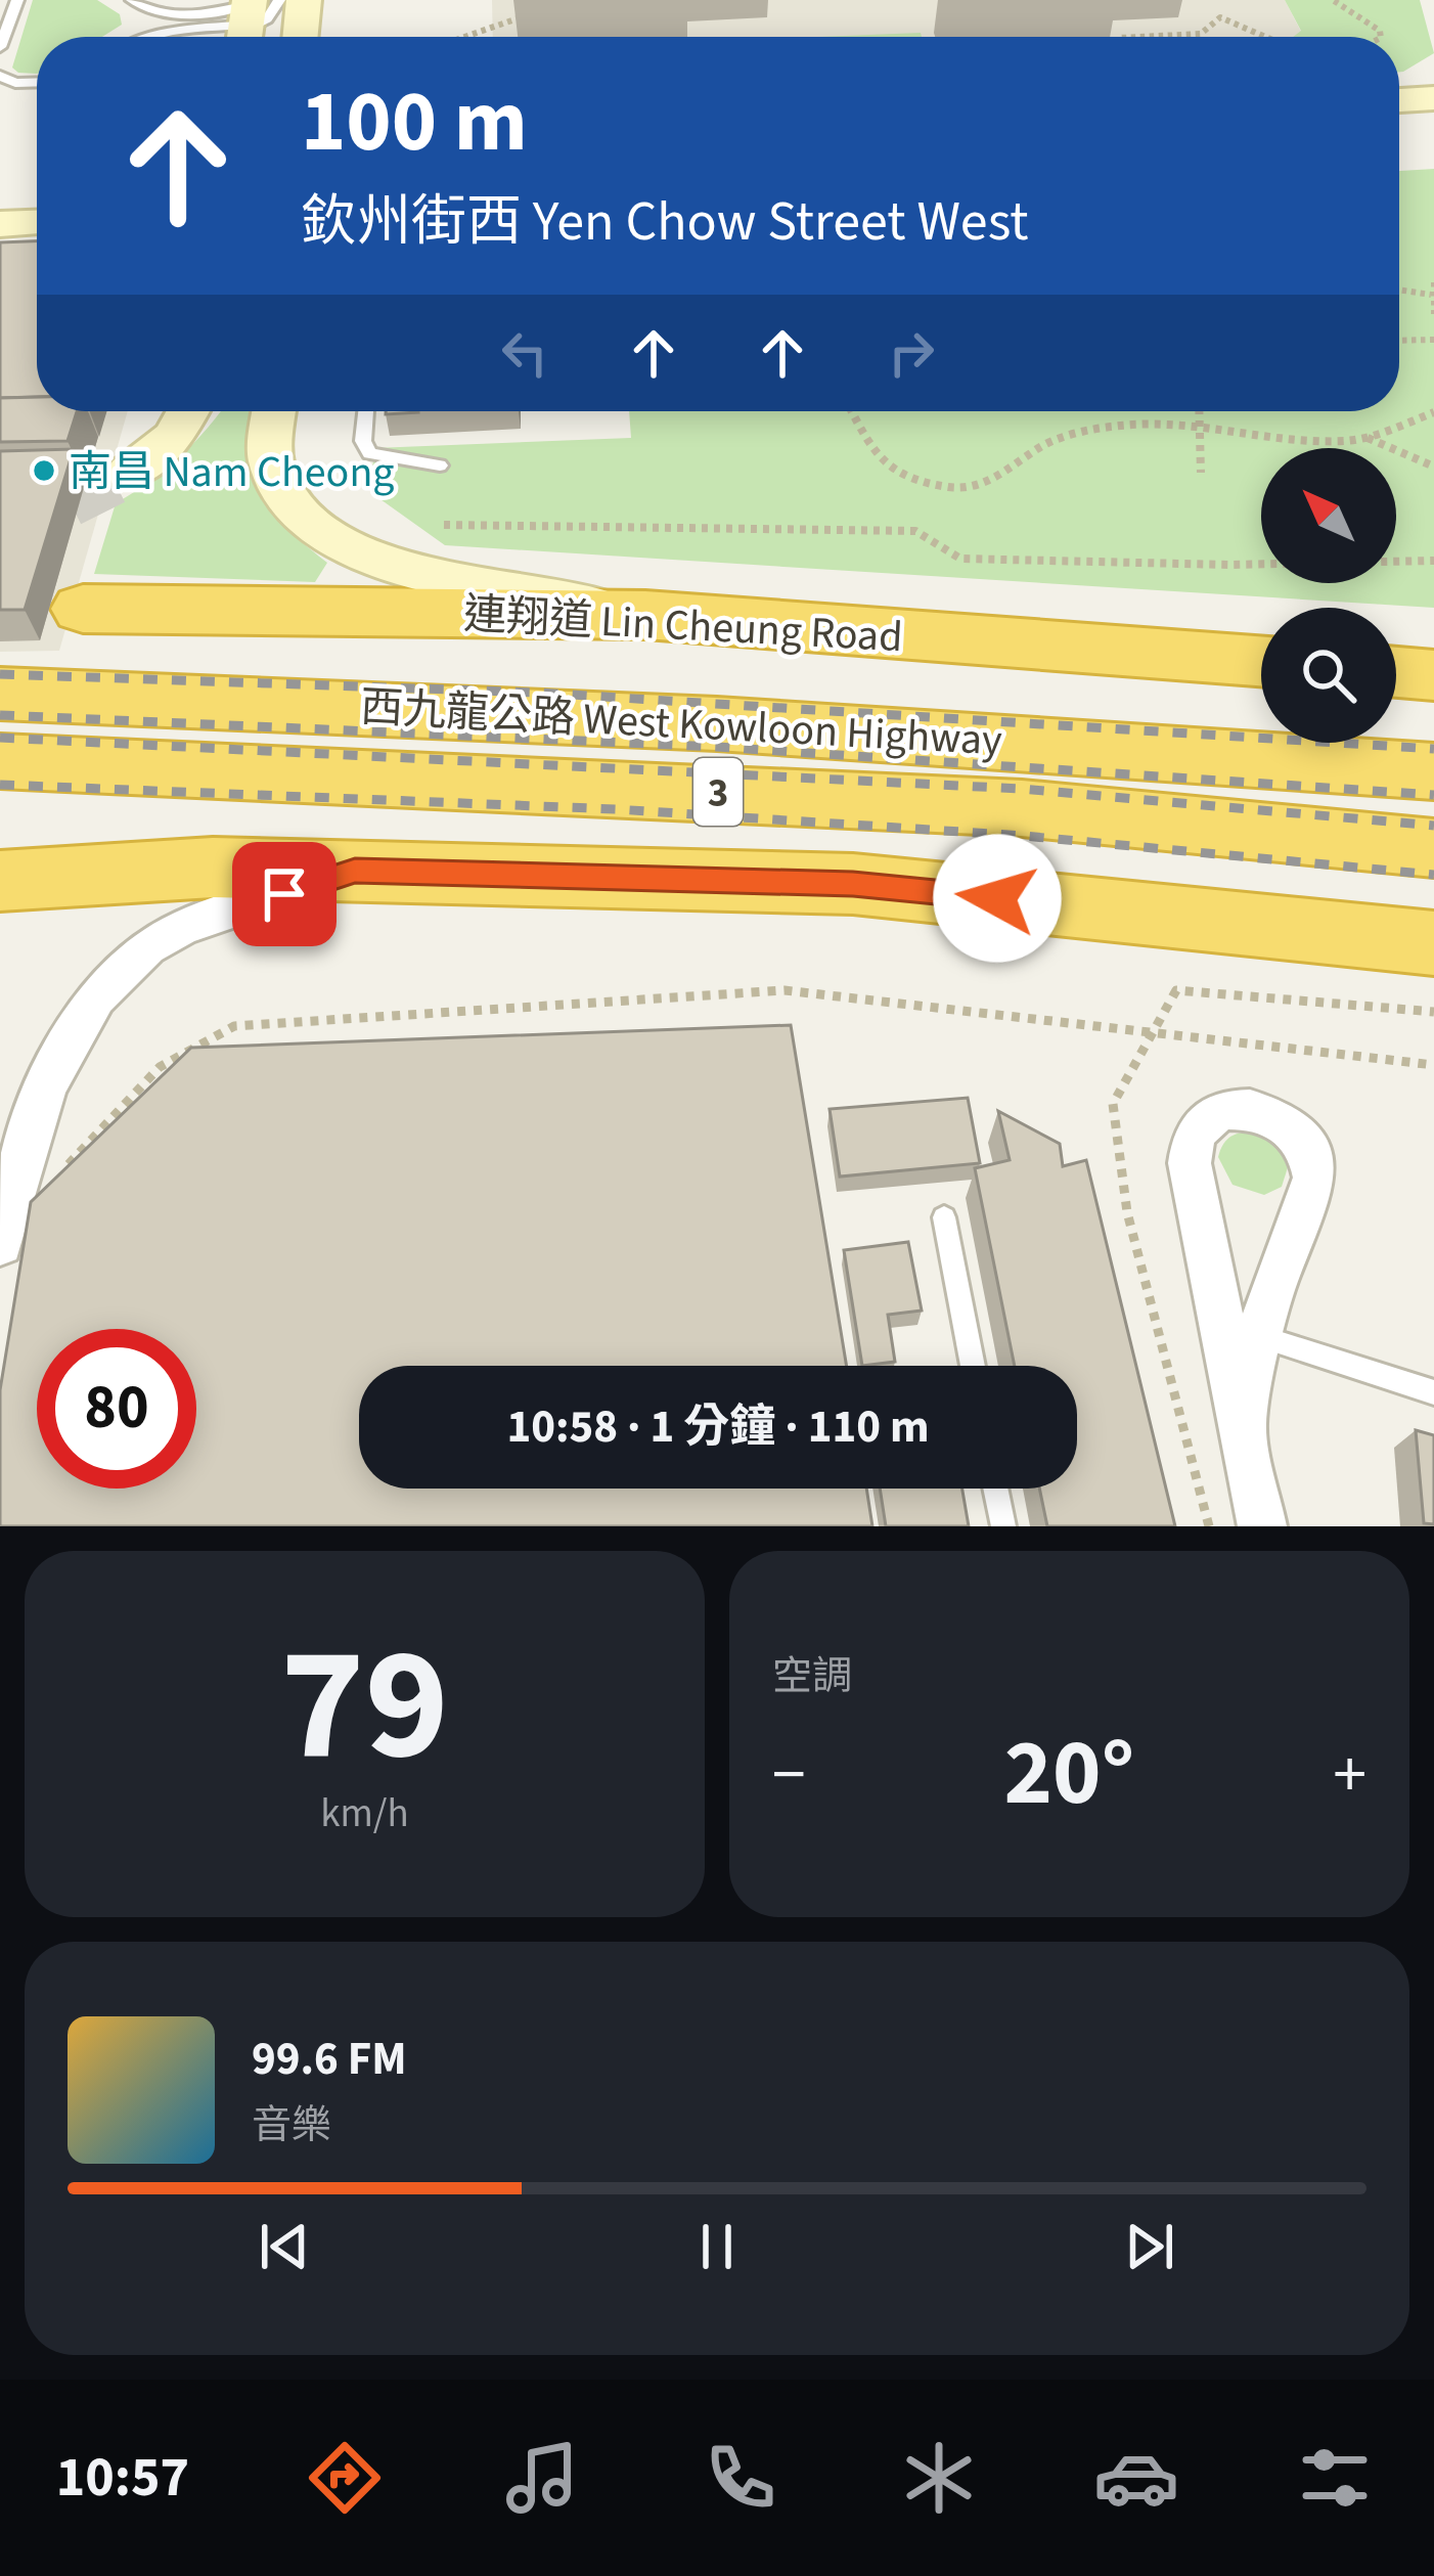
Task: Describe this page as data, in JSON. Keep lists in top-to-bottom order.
{
  "streets": {
    "highway": ["連翔道 Lin Cheung Road", "西九龍公路 West Kowloon Highway", "3"]
  },
  "places": ["南昌 Nam Cheong"],
  "north": "top left",
  "page": {
    "turn": ["100 m", "欽州街西 Yen Chow Street West"],
    "limit": "80",
    "trip": "10:58 · 1 分鐘 · 110 m",
    "tile": [
      ["79", "km/h"],
      "空調"
    ],
    "heat": ["−", "20°", "+"],
    "song": ["99.6 FM", "音樂"],
    "tabs": "10:57"
  }
}
